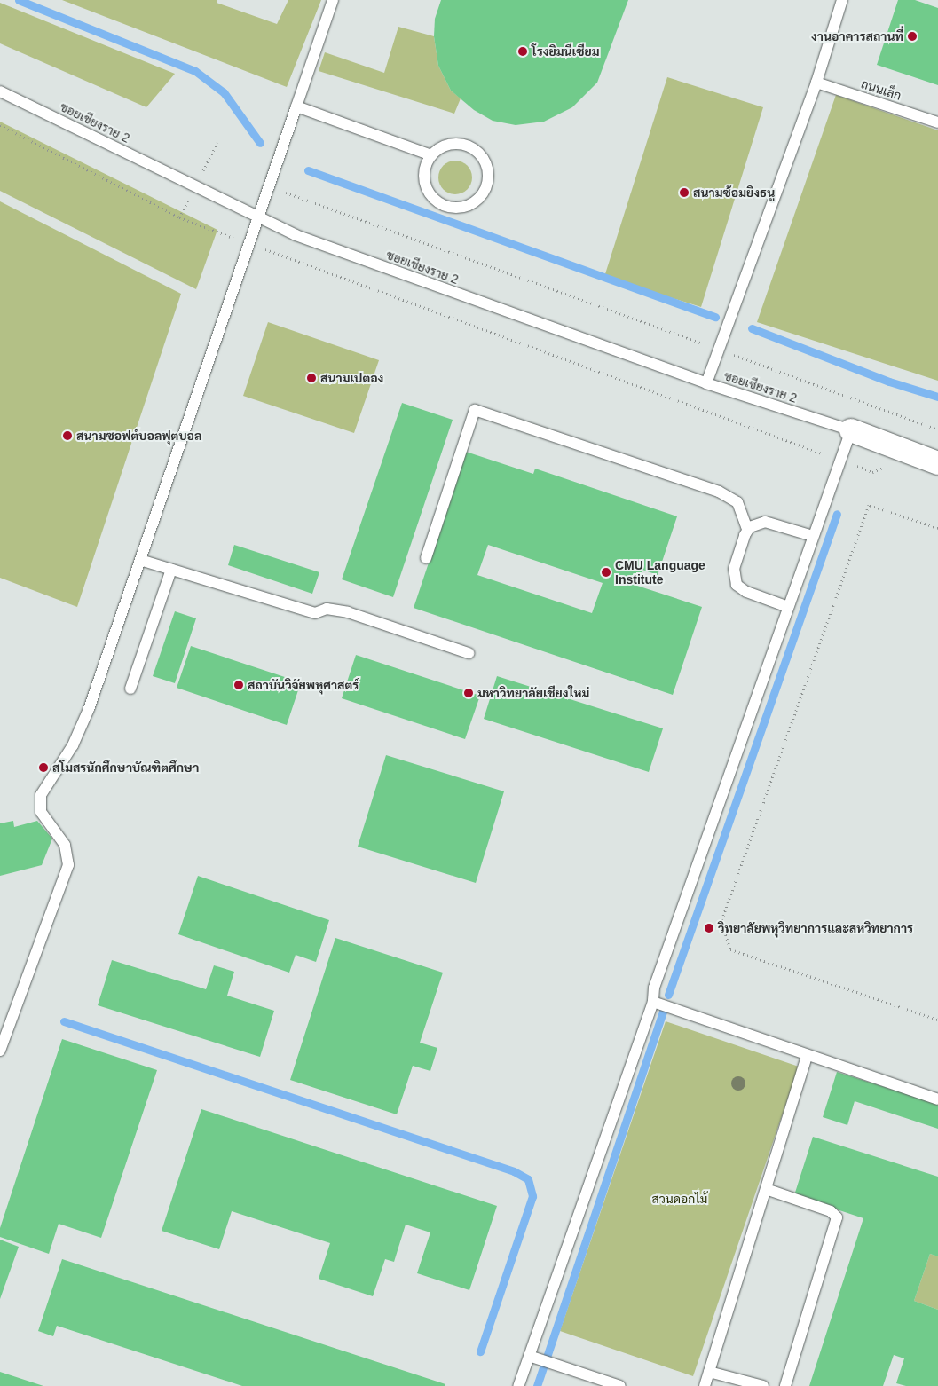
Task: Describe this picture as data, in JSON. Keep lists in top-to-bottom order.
{
  "streets": {
    "lane": ["ถนนเล็ก", "ซอยเชียงราย 2"]
  },
  "parks": ["สวนดอกไม้"],
  "places": [
    "งานอาคารสถานที่",
    "โรงยิมนีเซียม",
    "สนามซ้อมยิงธนู",
    "สนามเปตอง",
    "สนามซอฟต์บอลฟุตบอล",
    "CMU Language Institute",
    "สถาบันวิจัยพหุศาสตร์",
    "มหาวิทยาลัยเชียงใหม่",
    "สโมสรนักศึกษาบัณฑิตศึกษา",
    "วิทยาลัยพหุวิทยาการและสหวิทยาการ"
  ]
}
